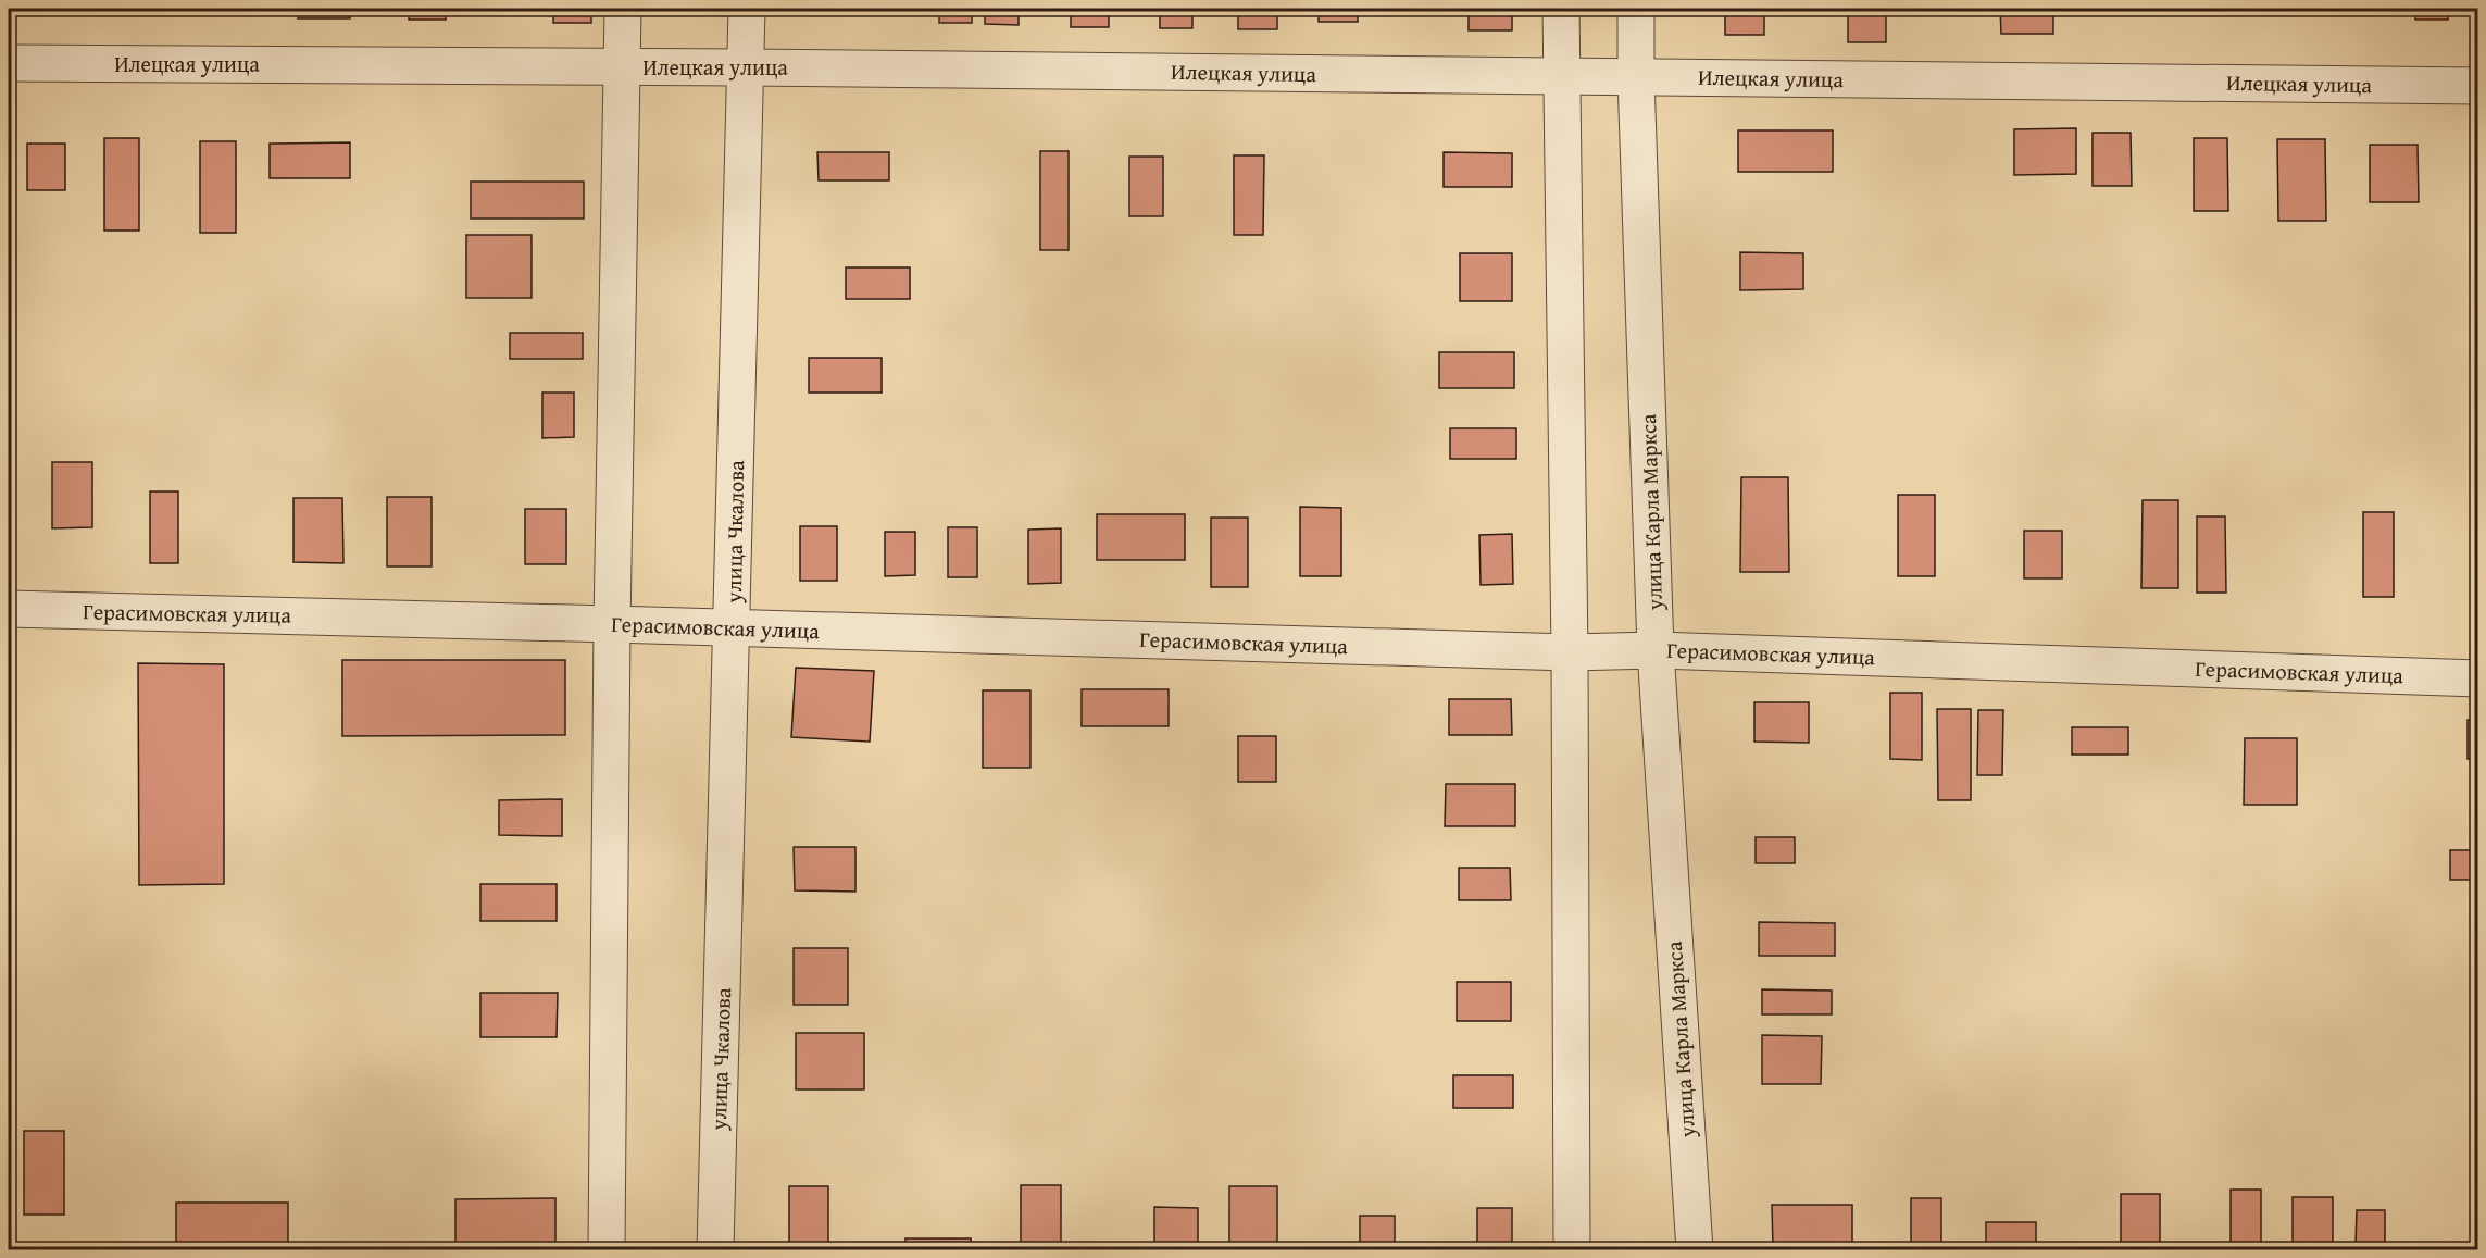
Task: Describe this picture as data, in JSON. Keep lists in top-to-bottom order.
{
  "streets": {
    "street": [
      "Илецкая улица",
      "улица Карла Маркса",
      "улица Чкалова",
      "Герасимовская улица"
    ]
  },
  "crossings": [
    ["Илецкая улица", "улица Карла Маркса"],
    ["Илецкая улица", "улица Чкалова"],
    ["улица Карла Маркса", "Герасимовская улица"],
    ["улица Чкалова", "Герасимовская улица"]
  ]
}
